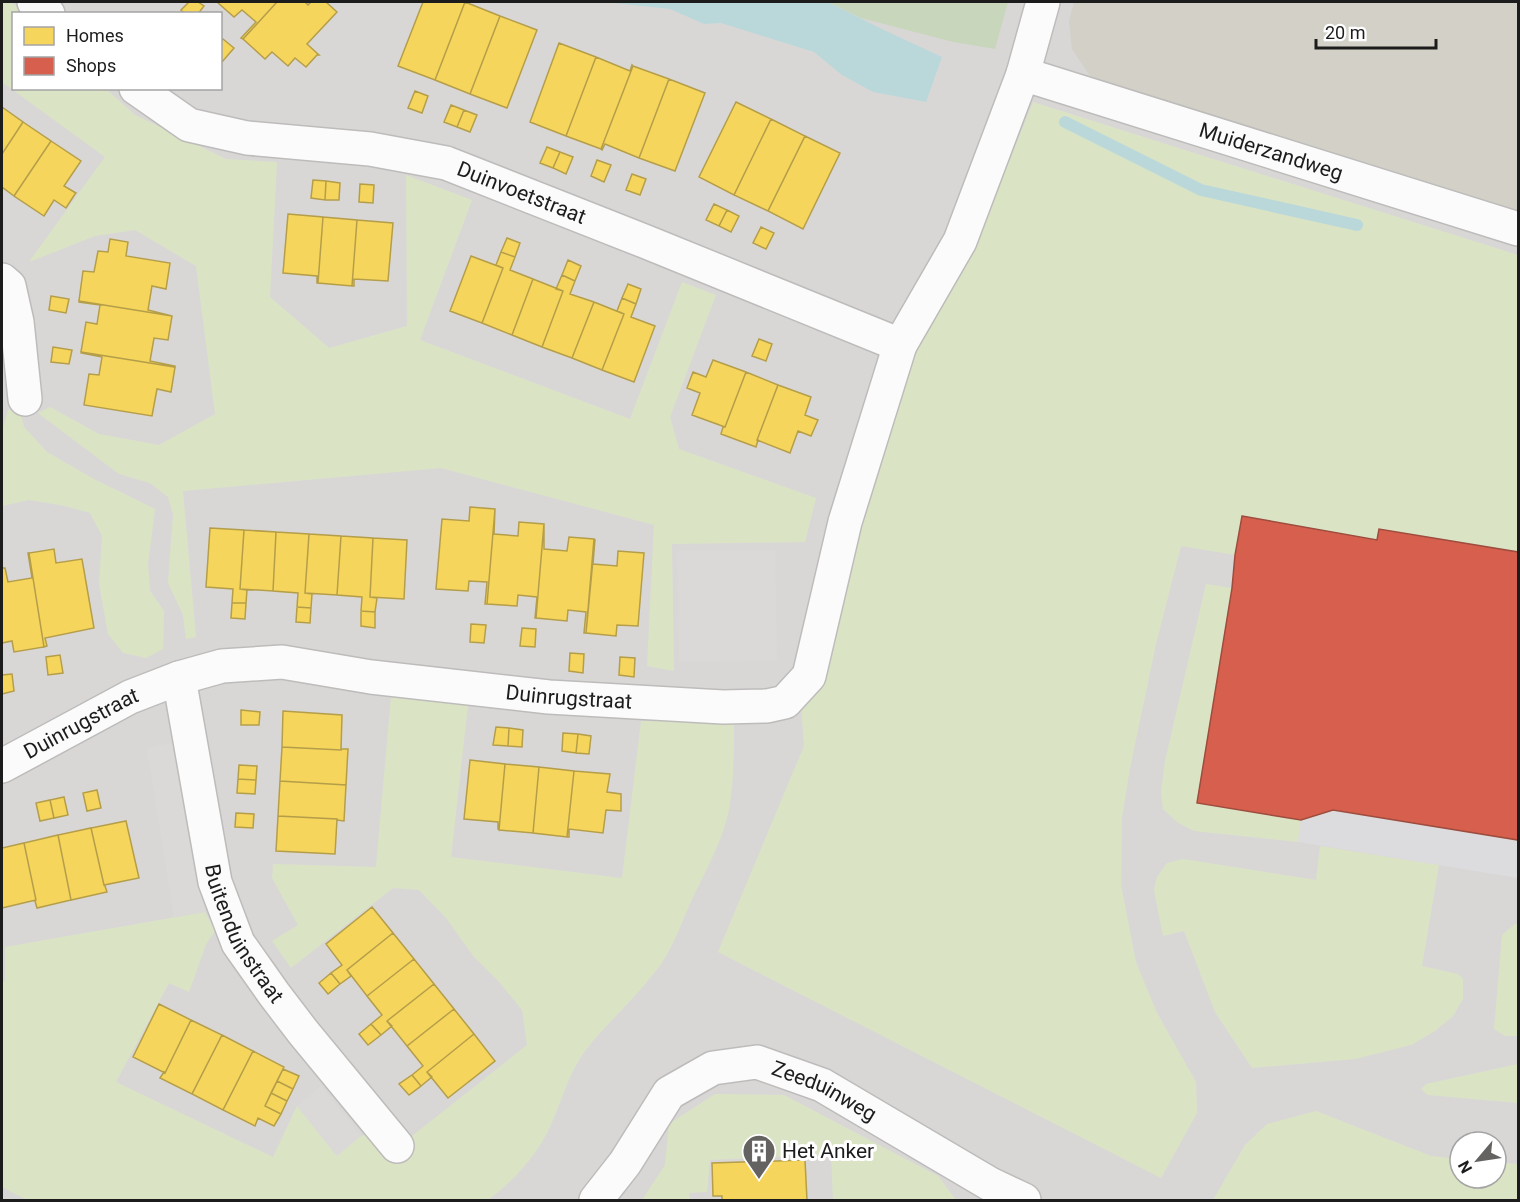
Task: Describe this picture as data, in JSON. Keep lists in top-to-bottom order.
{
  "streets": {
    "street": [
      "Muiderzandweg",
      "Duinvoetstraat",
      "Duinrugstraat",
      "Buitenduinstraat",
      "Zeeduinweg"
    ]
  },
  "crossings": [
    ["Duinvoetstraat", "Duinrugstraat"],
    ["Duinrugstraat", "Buitenduinstraat"]
  ],
  "places": {
    "building": ["Het Anker"]
  },
  "legend": ["Homes", "Shops"],
  "scale_bar": "20 m",
  "north": "bottom left"
}
